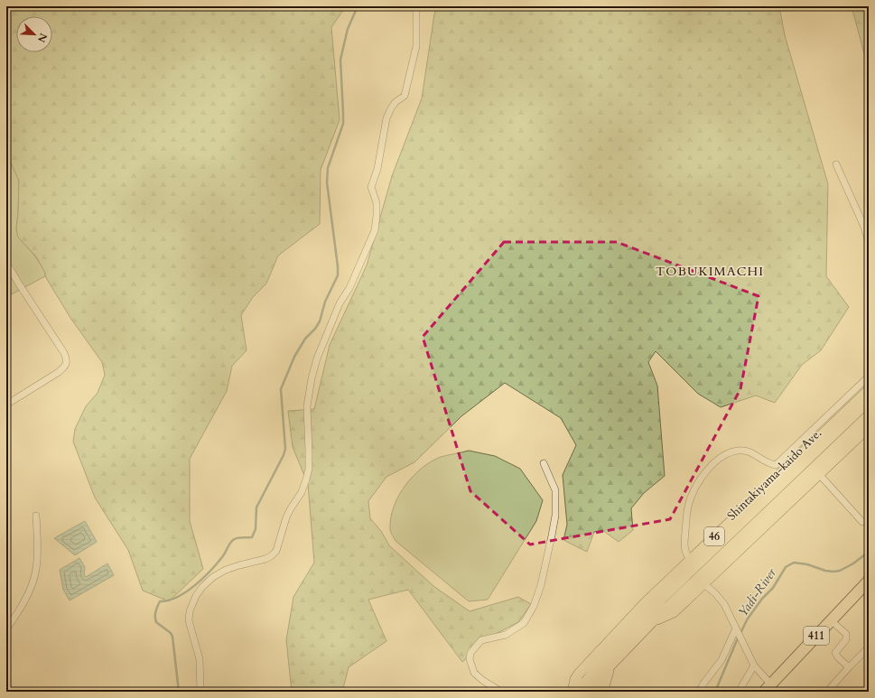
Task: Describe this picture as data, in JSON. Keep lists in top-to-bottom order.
{
  "streets": {
    "highway": ["411"],
    "main road": ["Shintakiyama-kaido Ave.", "46"]
  },
  "crossings": [
    ["Shintakiyama-kaido Ave.", "46"]
  ],
  "districts": ["TOBUKIMACHI"],
  "water": ["Yadi-River"],
  "north": "bottom right"
}
